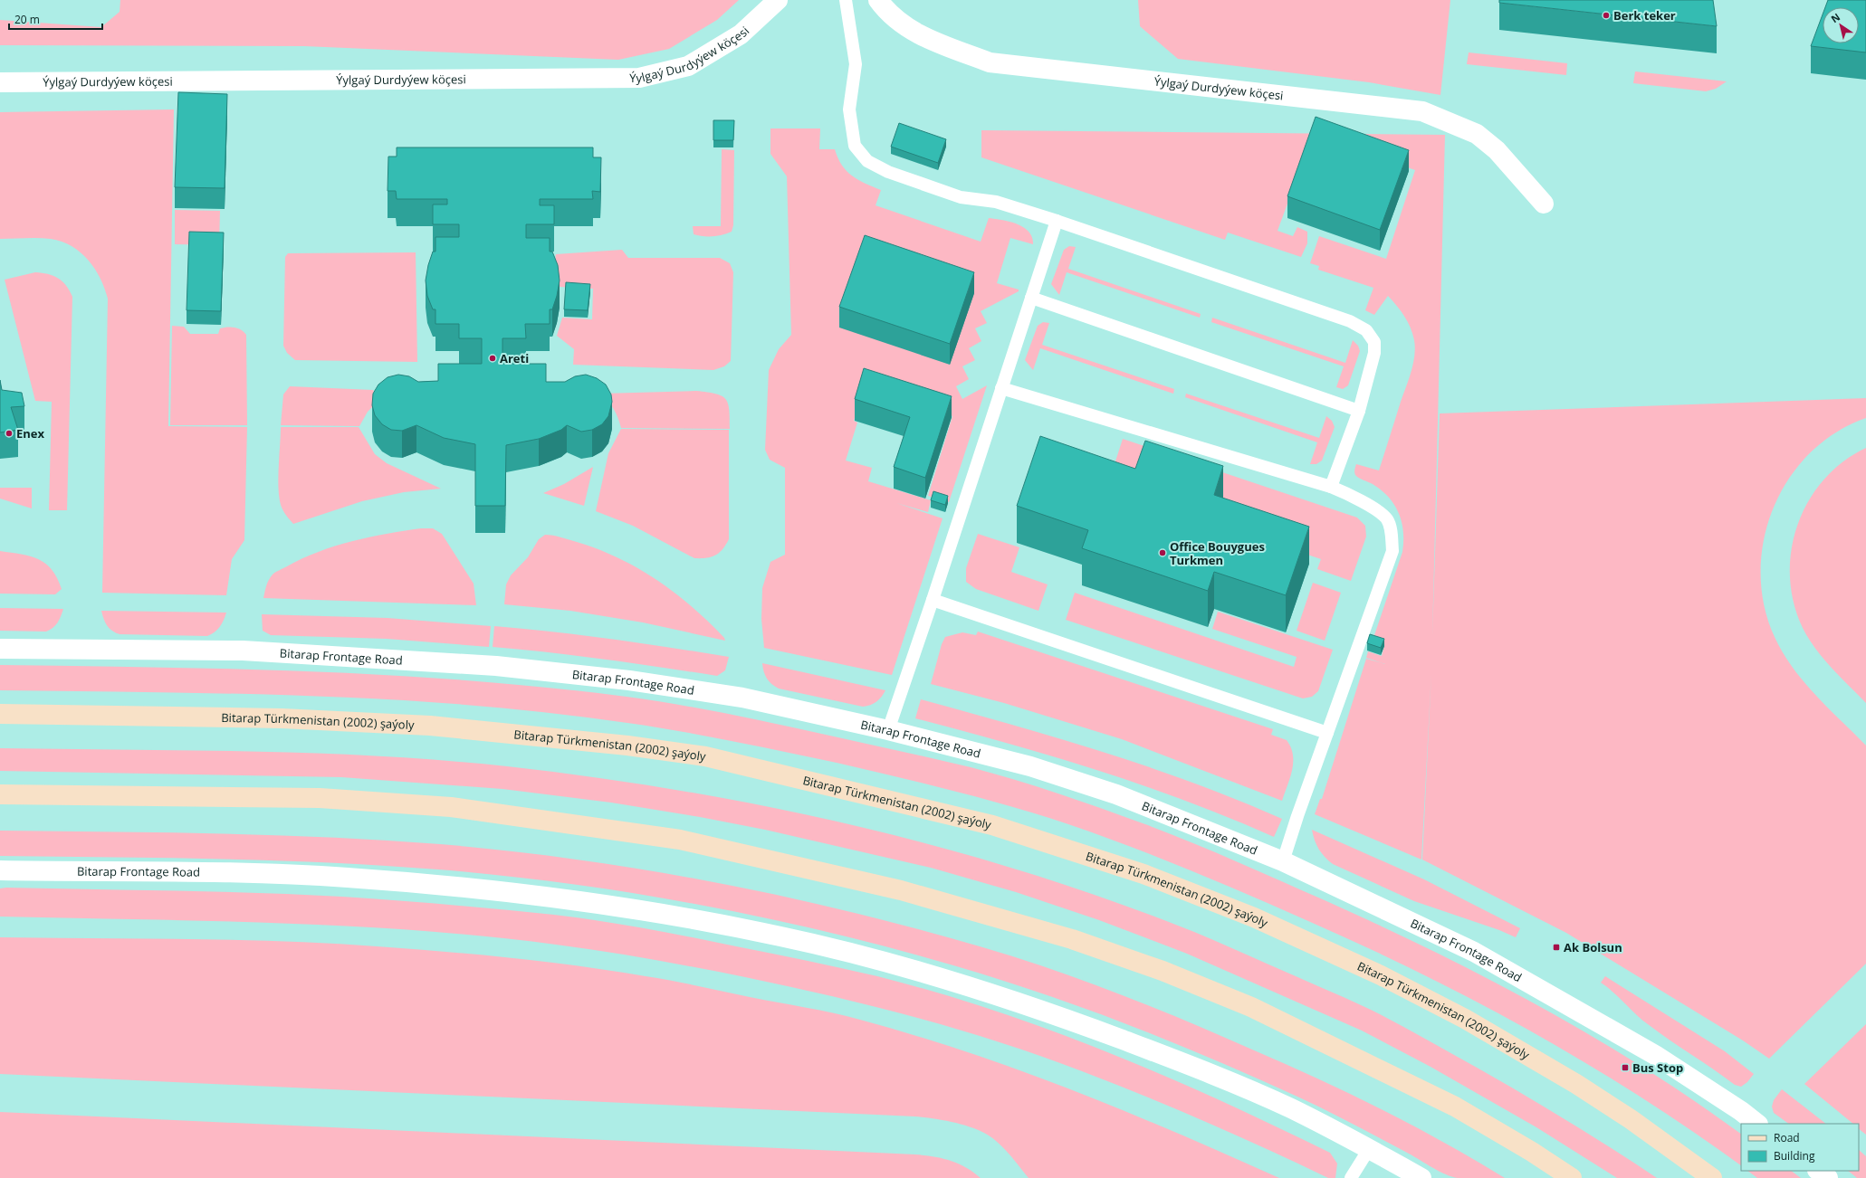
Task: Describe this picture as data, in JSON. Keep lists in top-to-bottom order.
{
  "streets": {
    "main road": ["Bitarap Türkmenistan (2002) şaýoly"],
    "street": ["Ýylgaý Durdyýew köçesi", "Bitarap Frontage Road"]
  },
  "places": {
    "other": [
      "Berk teker",
      "Areti",
      "Enex",
      "Office Bouygues Turkmen"
    ],
    "transit": ["Ak Bolsun", "Bus Stop"]
  },
  "legend": ["Road", "Building"],
  "scale_bar": "20 m",
  "north": "top left"
}
